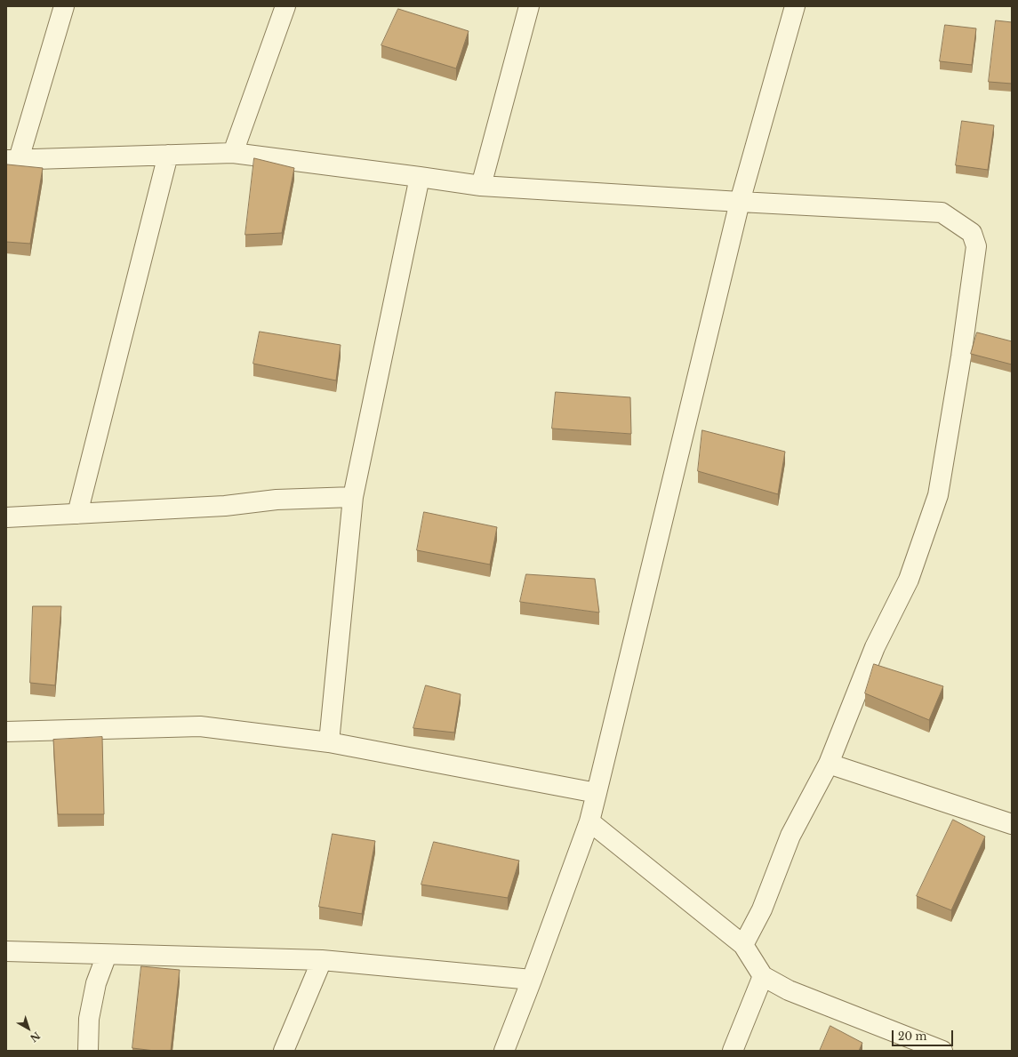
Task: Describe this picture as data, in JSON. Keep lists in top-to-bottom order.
{
  "scale_bar": "20 m",
  "north": "bottom right"
}
